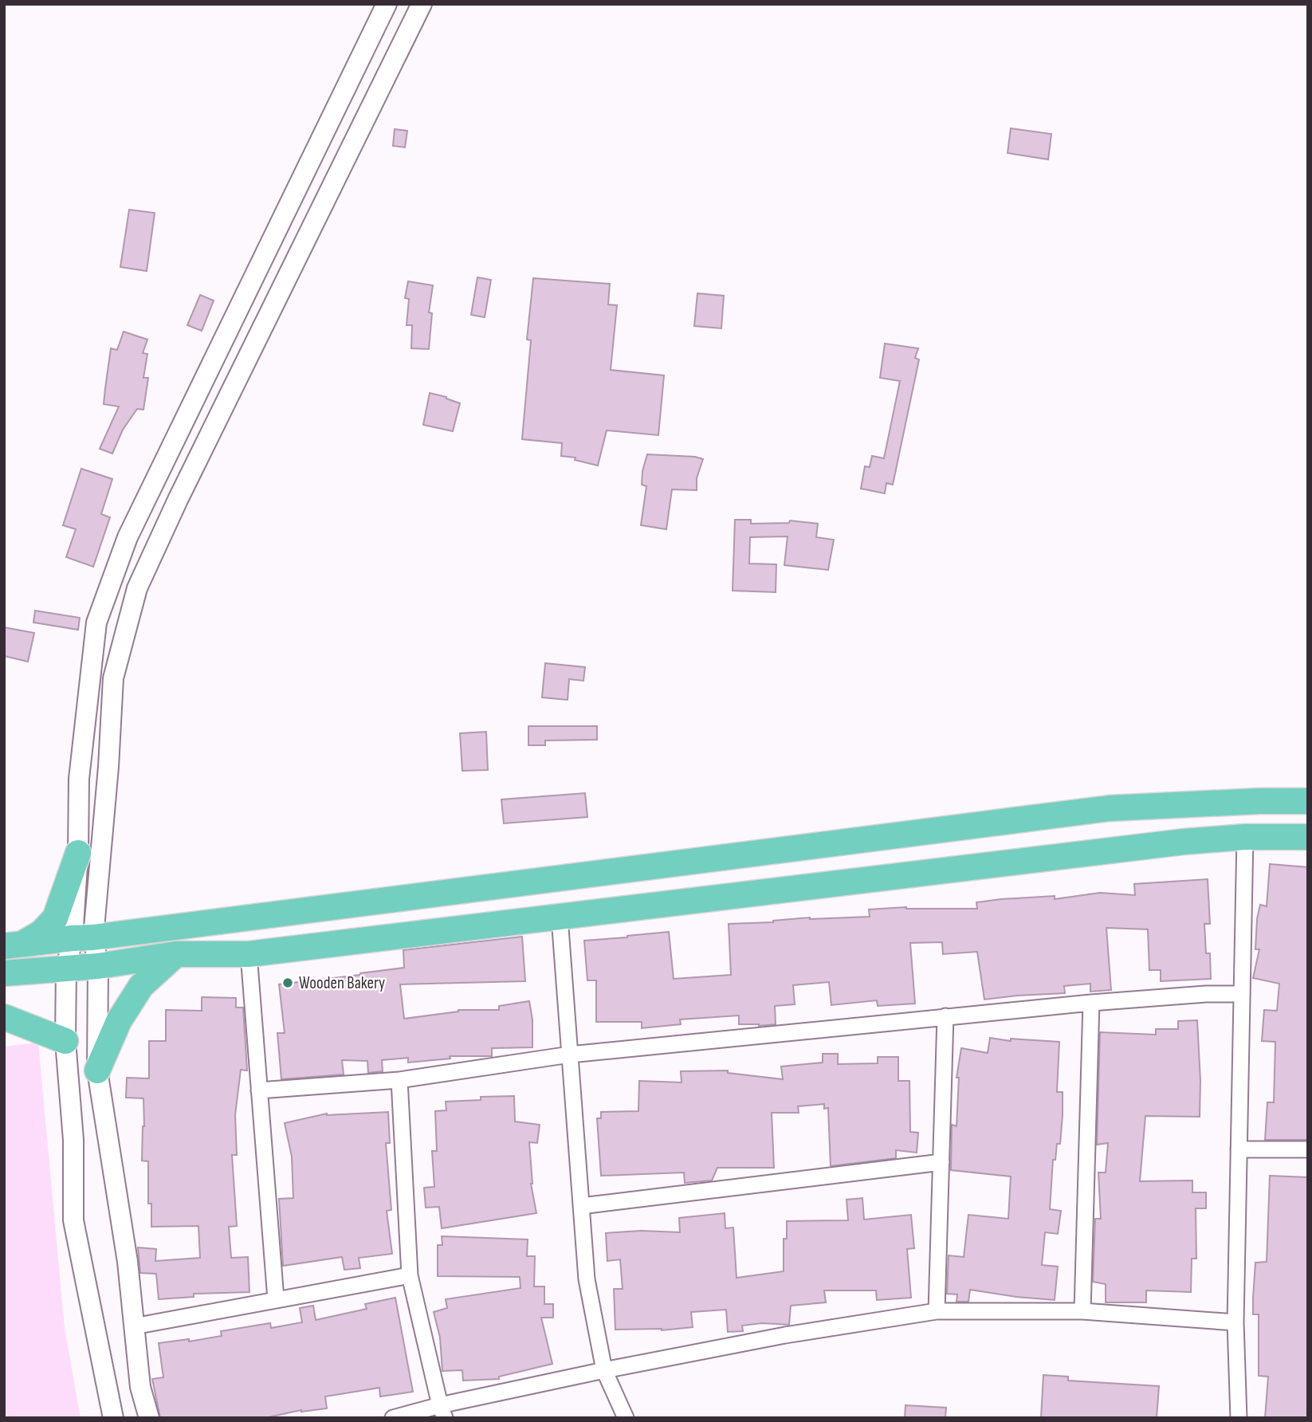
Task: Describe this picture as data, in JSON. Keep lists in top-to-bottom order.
{
  "places": ["Wooden Bakery"]
}
